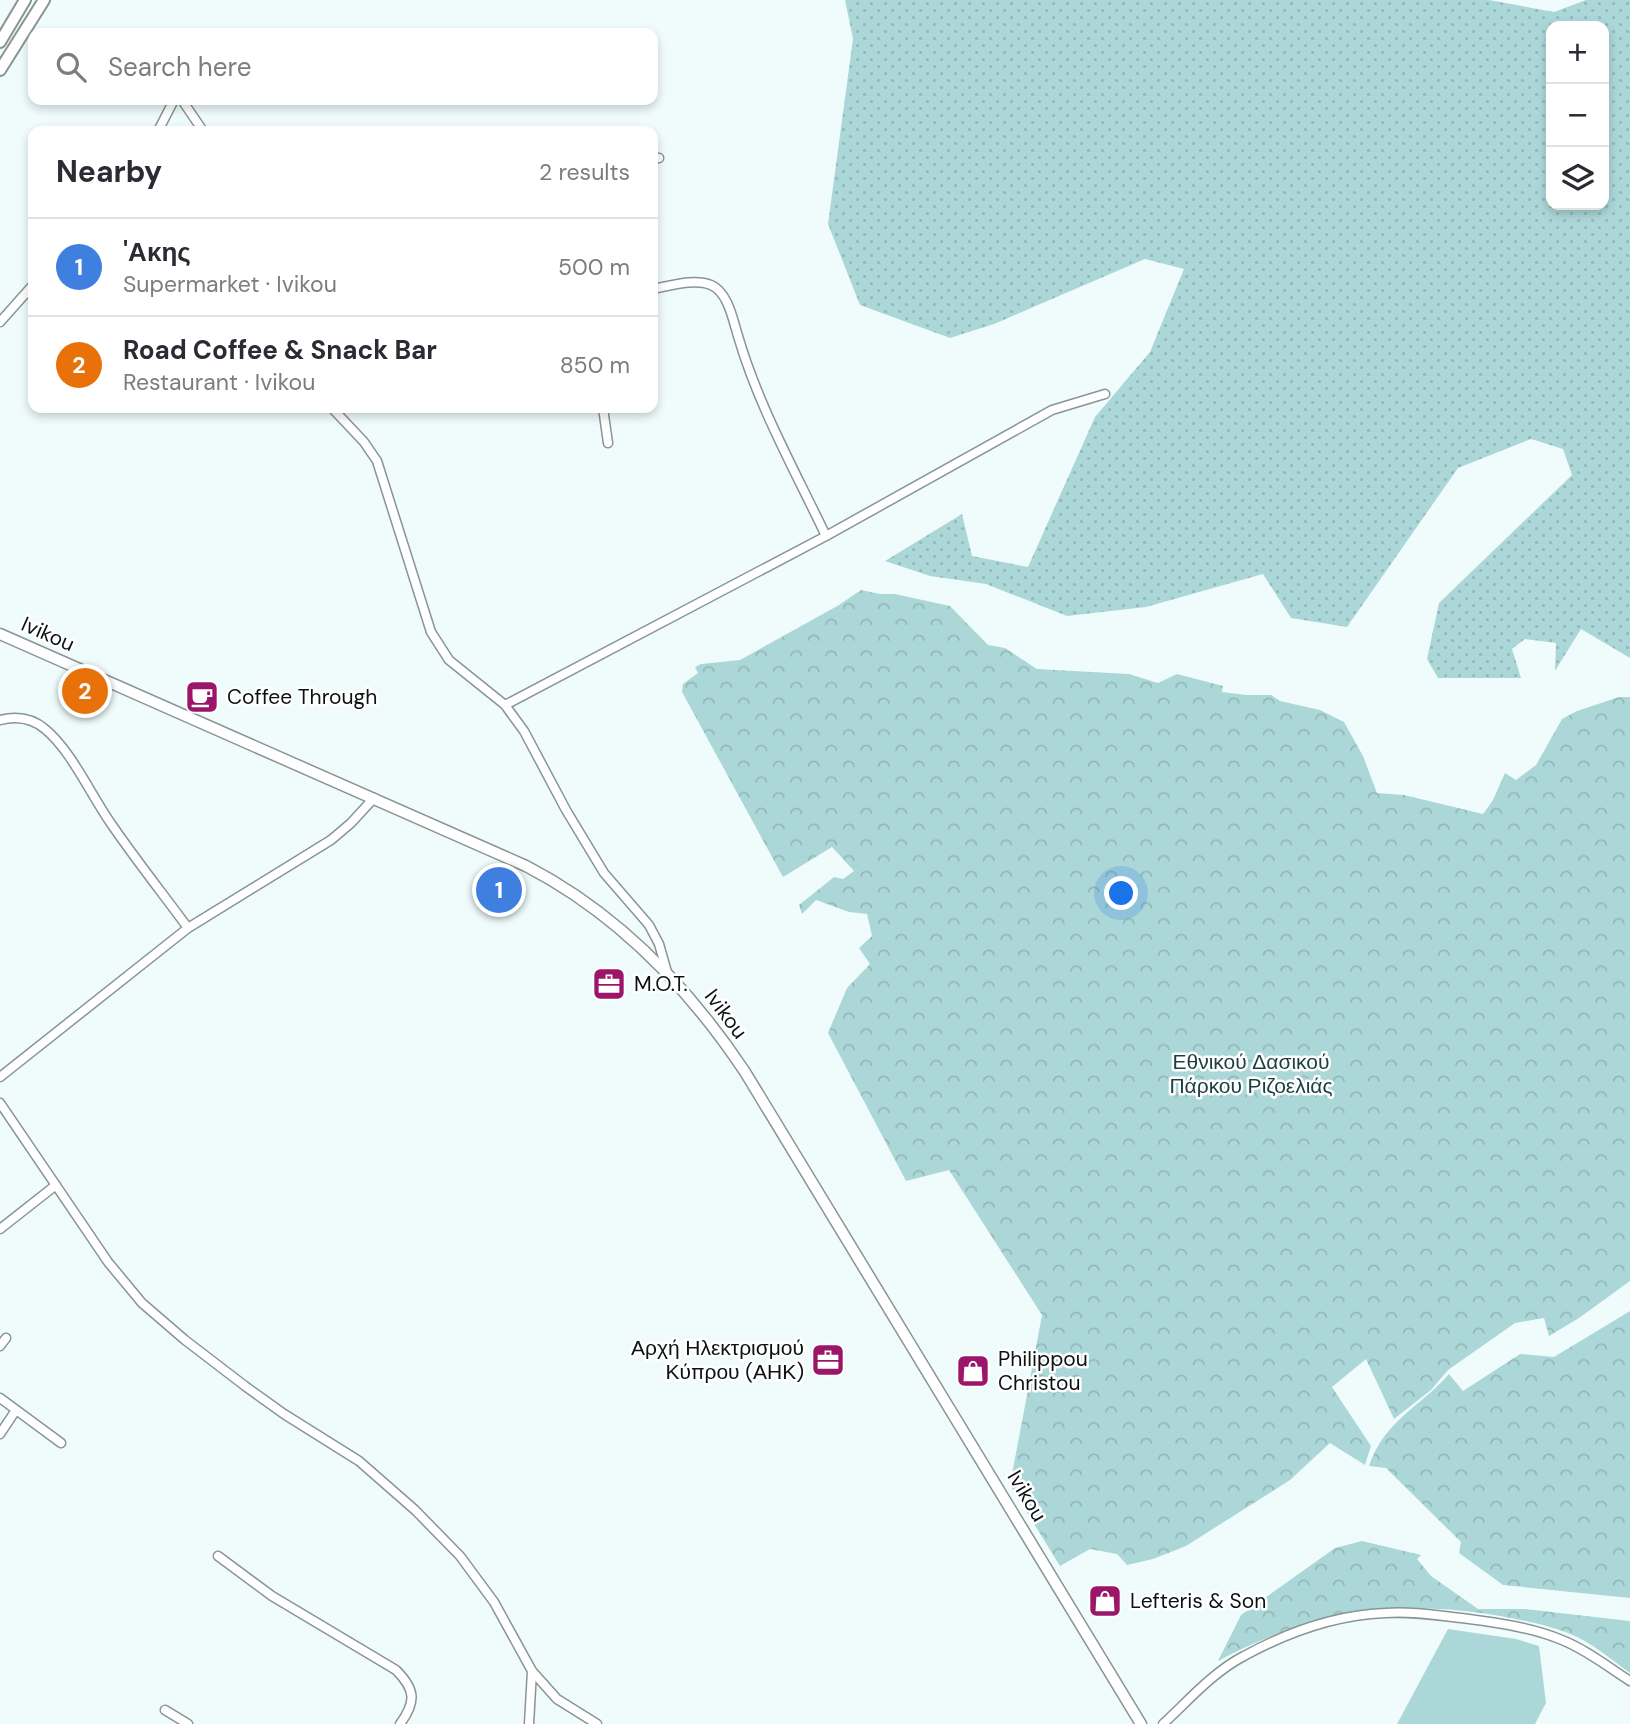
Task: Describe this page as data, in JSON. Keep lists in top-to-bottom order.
{
  "streets": {
    "street": ["Ivikou"]
  },
  "parks": ["Εθνικού Δασικού Πάρκου Ριζοελιάς"],
  "places": {
    "cafe": ["Coffee Through"],
    "office": ["M.O.T.", "Αρχή Ηλεκτρισμού Κύπρου (ΑΗΚ)"],
    "shop": ["Philippou Christou", "Lefteris & Son"]
  },
  "page": {
    "map_buttons": ["+", "−"],
    "search": "Search here",
    "heading": ["Nearby", "2 results"],
    "list": [
      {
        "mark": "1",
        "name": "'Ακης",
        "note": "Supermarket · Ivikou",
        "value": "500 m"
      },
      {
        "mark": "2",
        "name": "Road Coffee & Snack Bar",
        "note": "Restaurant · Ivikou",
        "value": "850 m"
      }
    ],
    "pins": ["2", "1"]
  }
}
